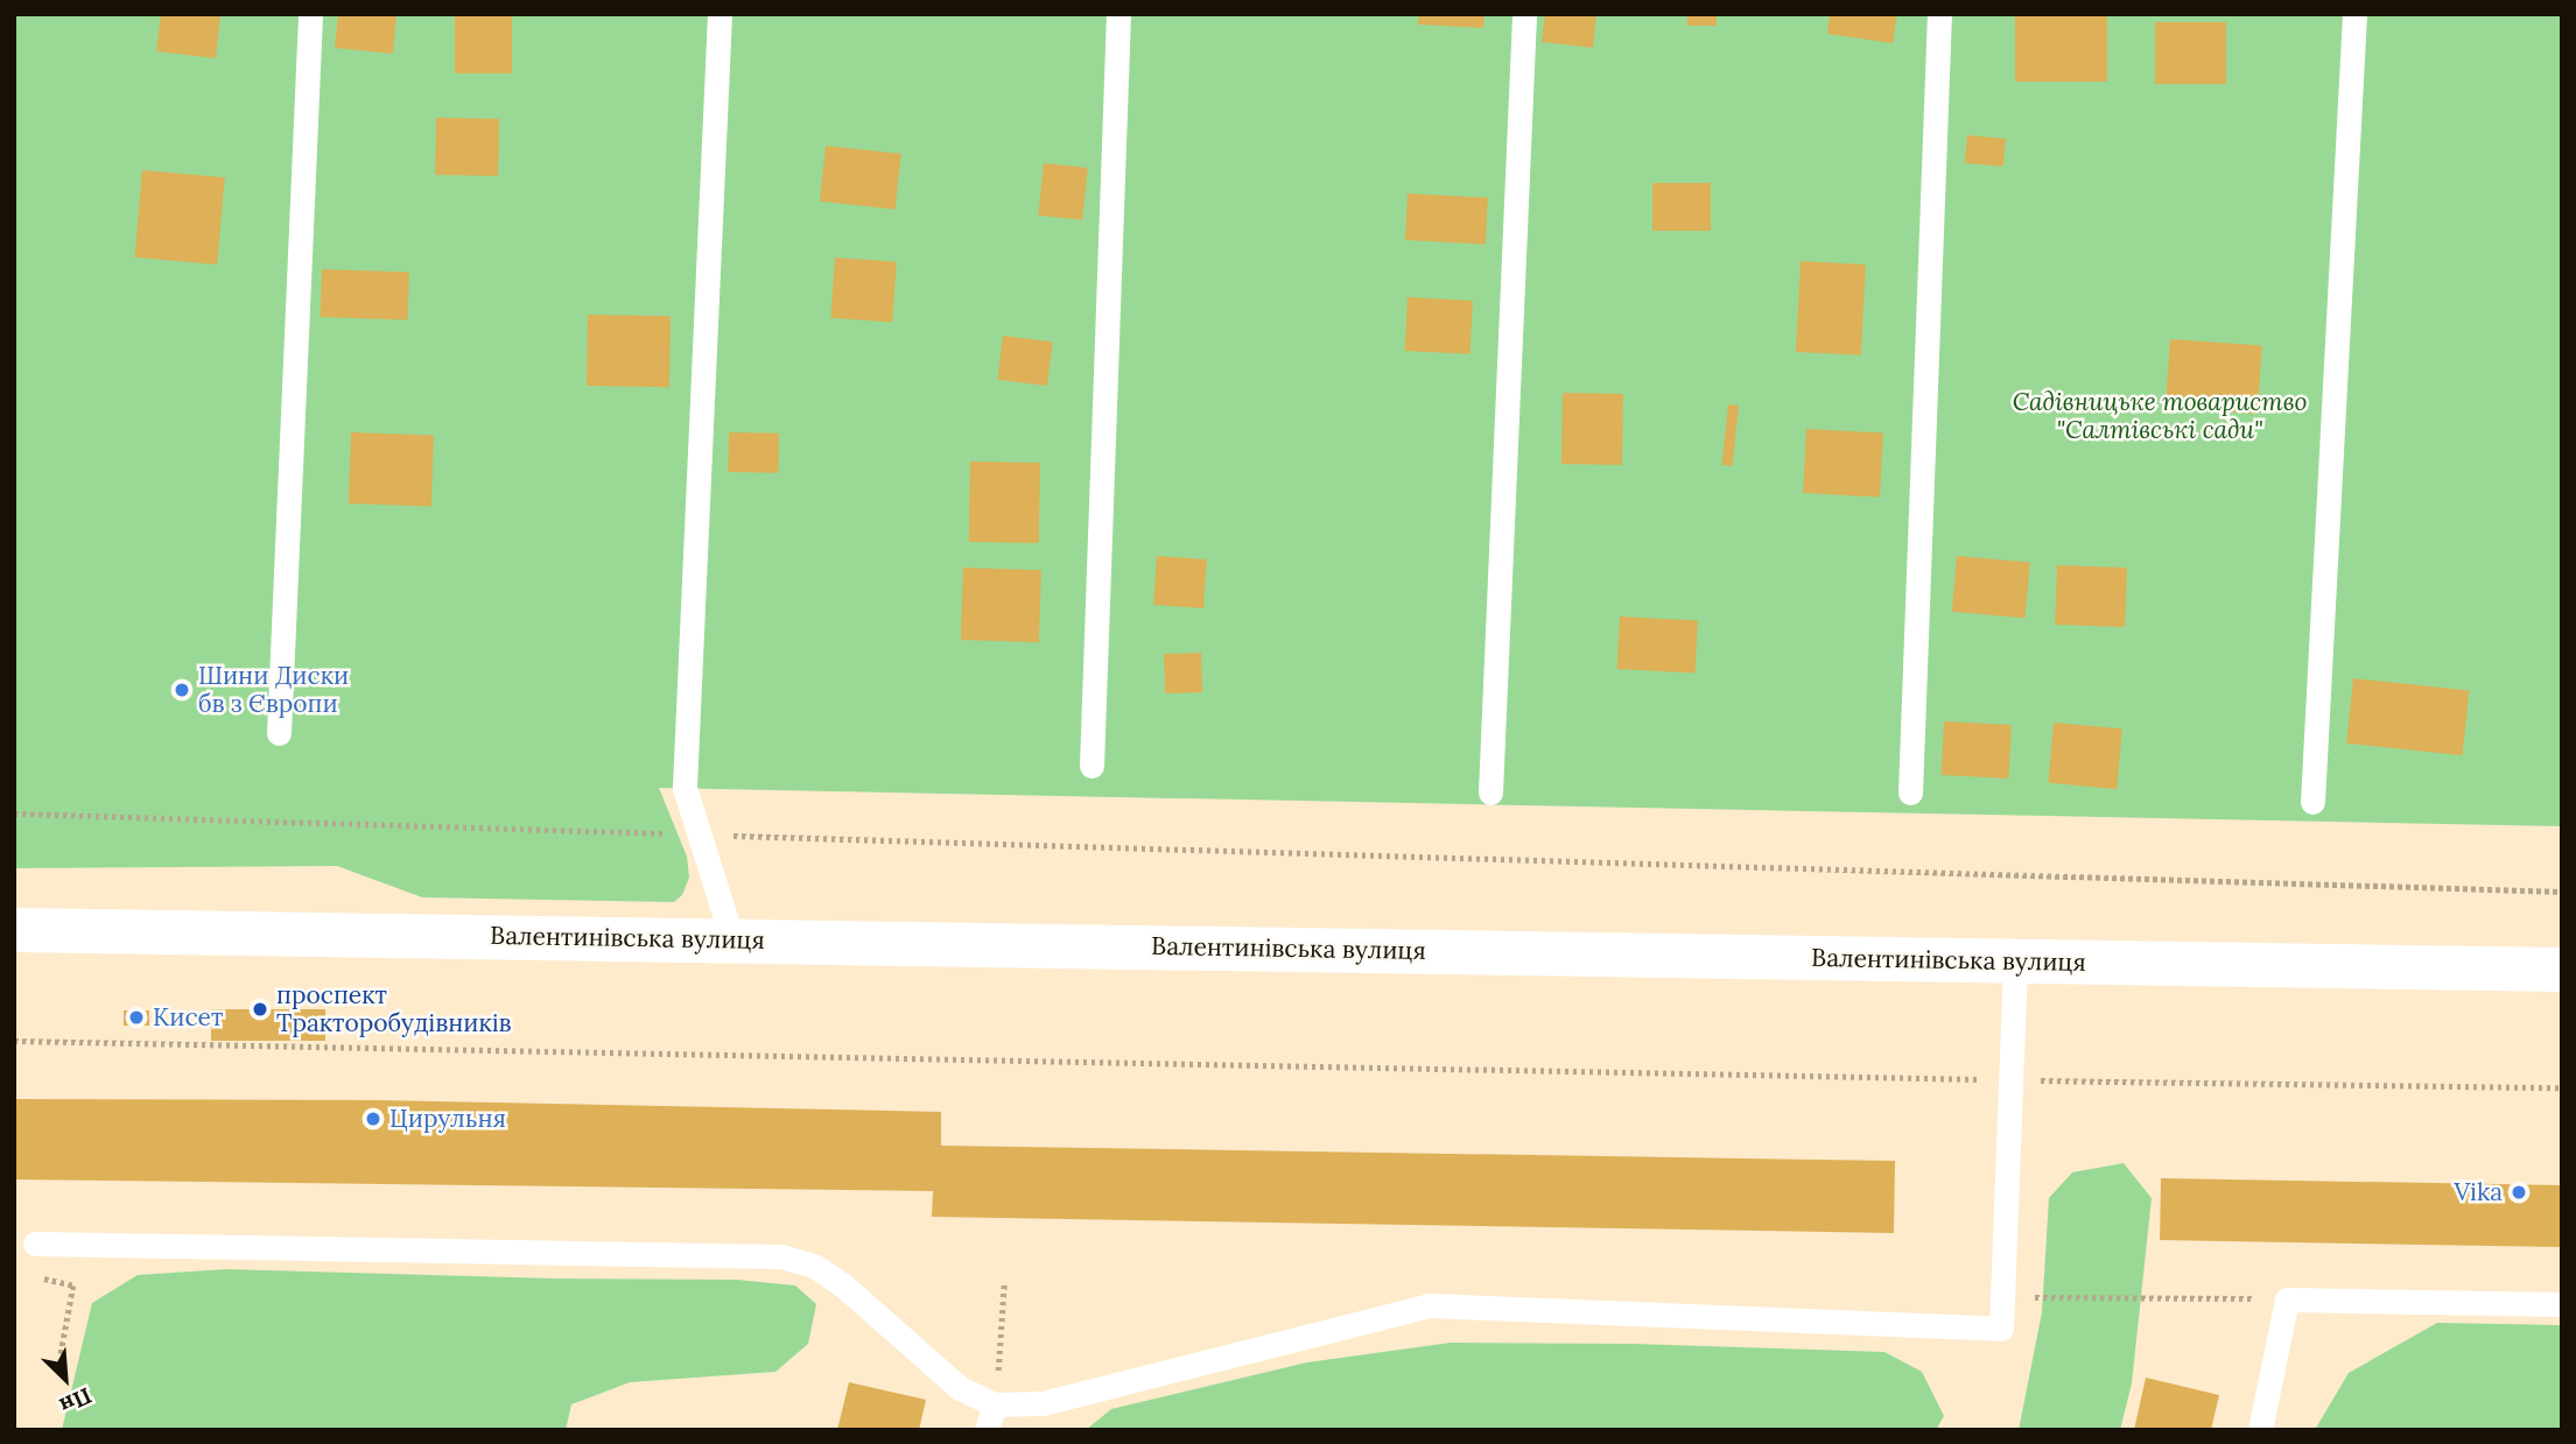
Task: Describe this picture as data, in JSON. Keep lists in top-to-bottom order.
{
  "streets": {
    "street": ["Валентинівська вулиця"]
  },
  "parks": ["Садівницьке товариство \"Салтівські сади\""],
  "places": [
    "Шини Диски бв з Європи",
    "проспект Тракторобудівників",
    "Кисет",
    "Цирульня",
    "Vika"
  ],
  "north": "bottom right"
}
